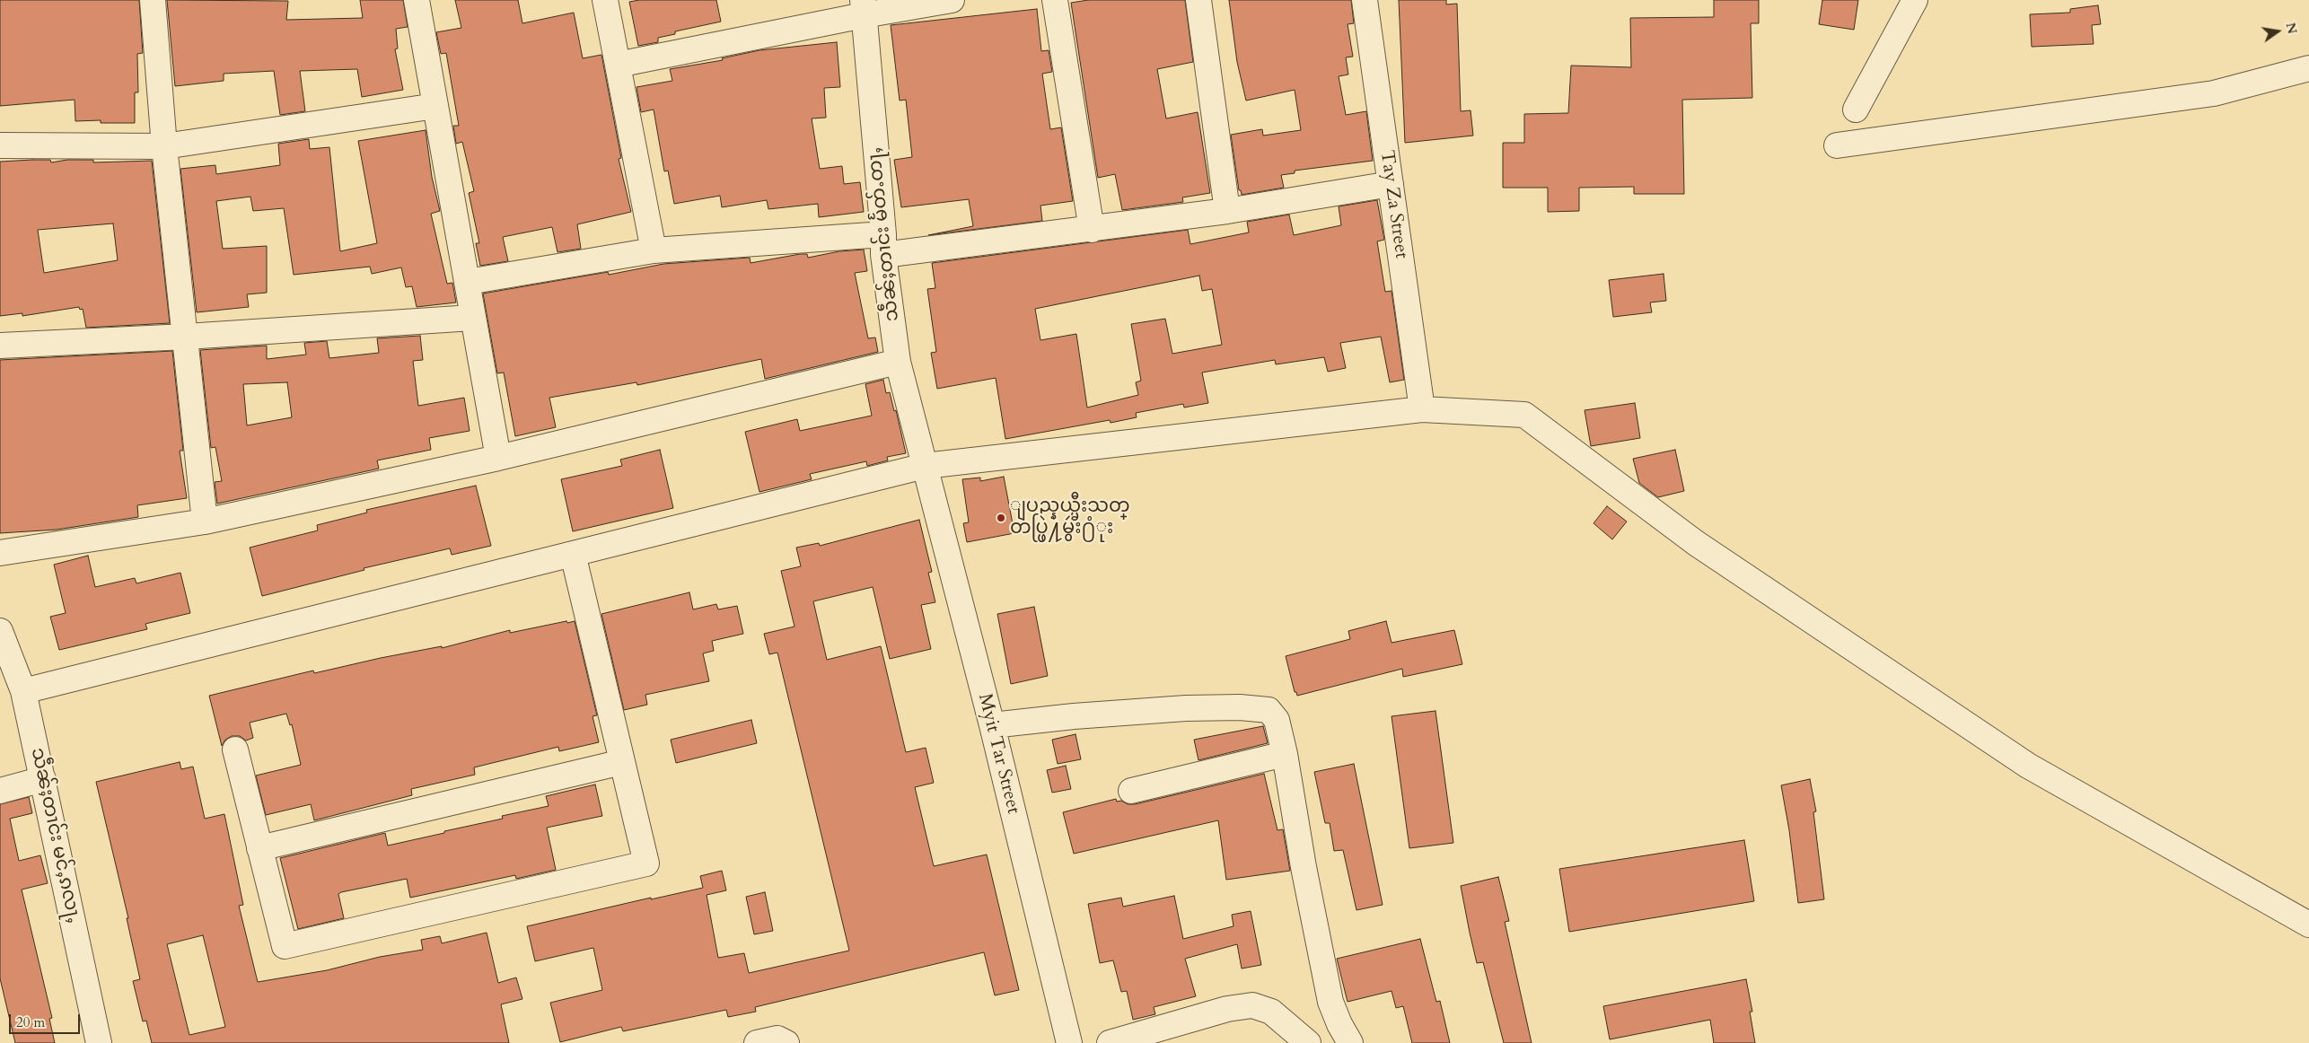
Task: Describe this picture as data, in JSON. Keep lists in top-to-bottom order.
{
  "streets": {
    "street": [
      "Tay Za Street",
      "သဵၼ်ႈတၢင်း မႅတ်ႉတႃႇ",
      "Myit Tar Street",
      "သဵၼ်ႈတၢင်း မင်ႇၵလႃႇ"
    ]
  },
  "crossings": [
    ["သဵၼ်ႈတၢင်း မႅတ်ႉတႃႇ", "Myit Tar Street"]
  ],
  "places": ["ျပည္နယ္မီးသတ္ တပ္ဖြဲ႔မွဴး႐ံုး"],
  "scale_bar": "20 m",
  "north": "right"
}
